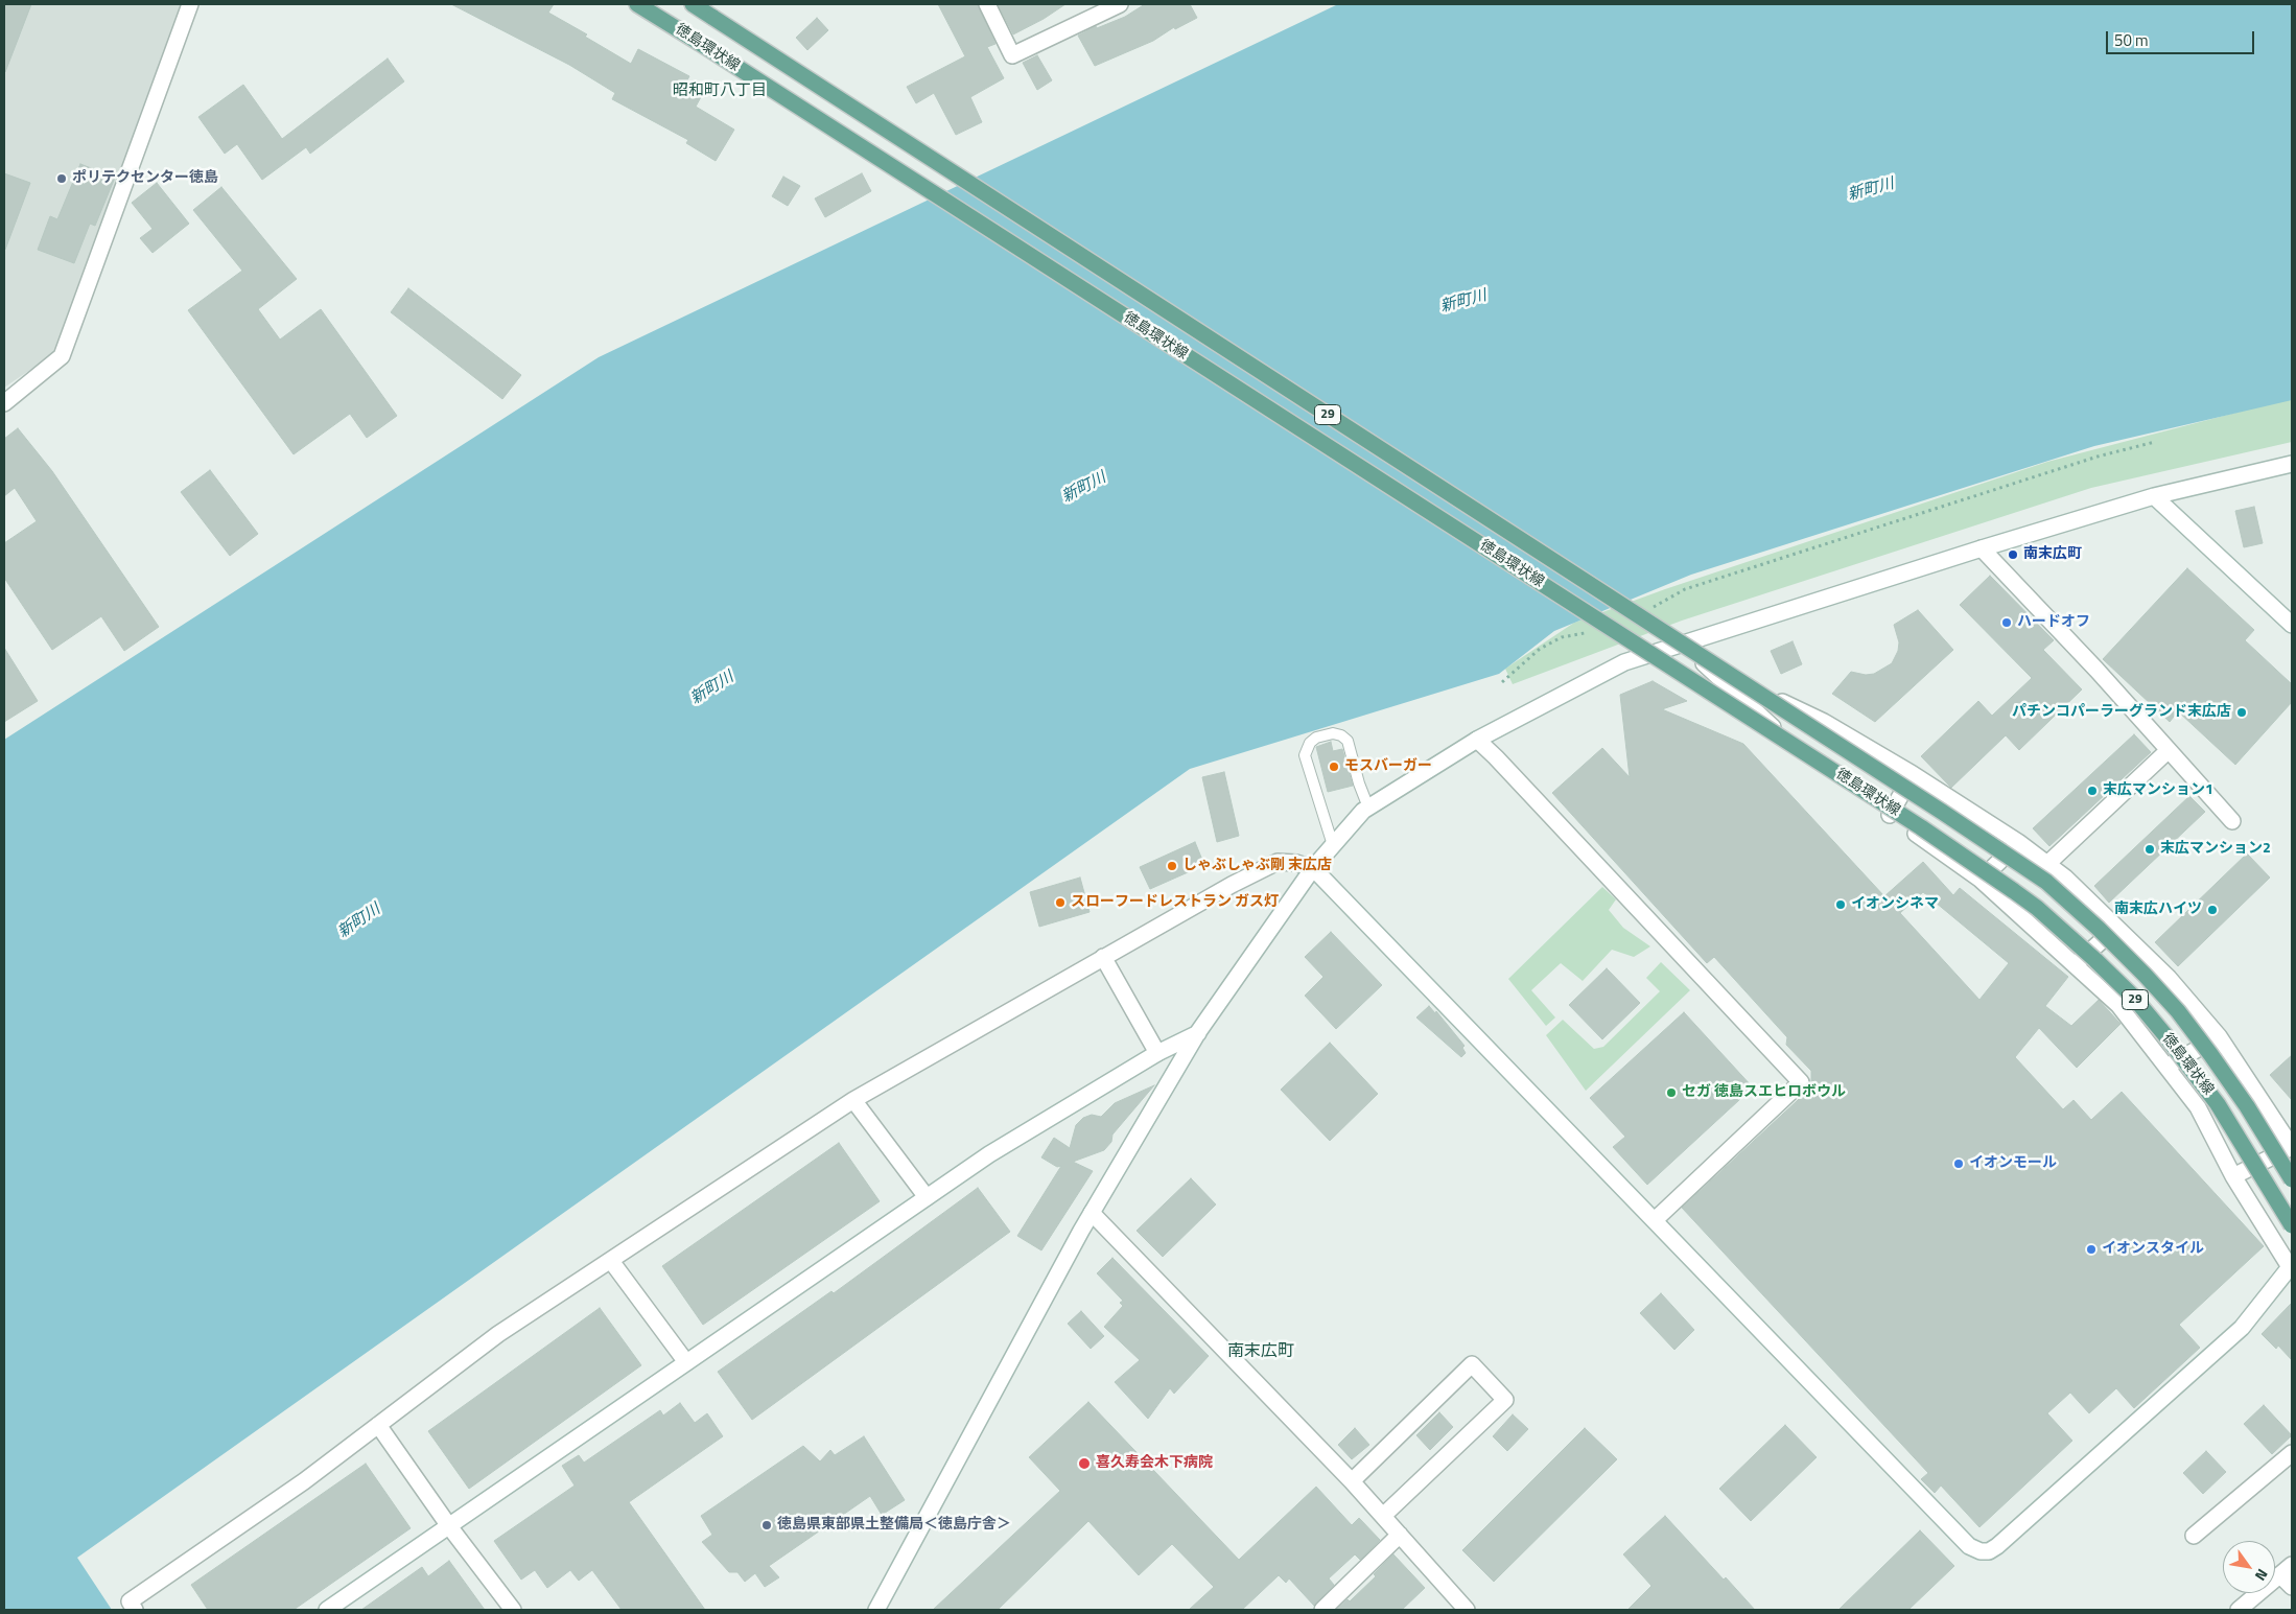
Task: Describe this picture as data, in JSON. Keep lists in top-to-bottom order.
{
  "streets": {
    "main road": ["徳島環状線", "29"]
  },
  "districts": ["昭和町八丁目", "南末広町"],
  "water": ["新町川"],
  "places": [
    "ポリテクセンター徳島",
    "南末広町",
    "ハードオフ",
    "パチンコパーラーグランド末広店",
    "モスバーガー",
    "末広マンション1",
    "末広マンション2",
    "しゃぶしゃぶ剛 末広店",
    "スローフードレストラン ガス灯",
    "イオンシネマ",
    "南末広ハイツ",
    "セガ 徳島スエヒロボウル",
    "イオンモール",
    "イオンスタイル",
    "喜久寿会木下病院",
    "徳島県東部県土整備局＜徳島庁舎＞"
  ],
  "scale_bar": "50 m",
  "north": "bottom right"
}
